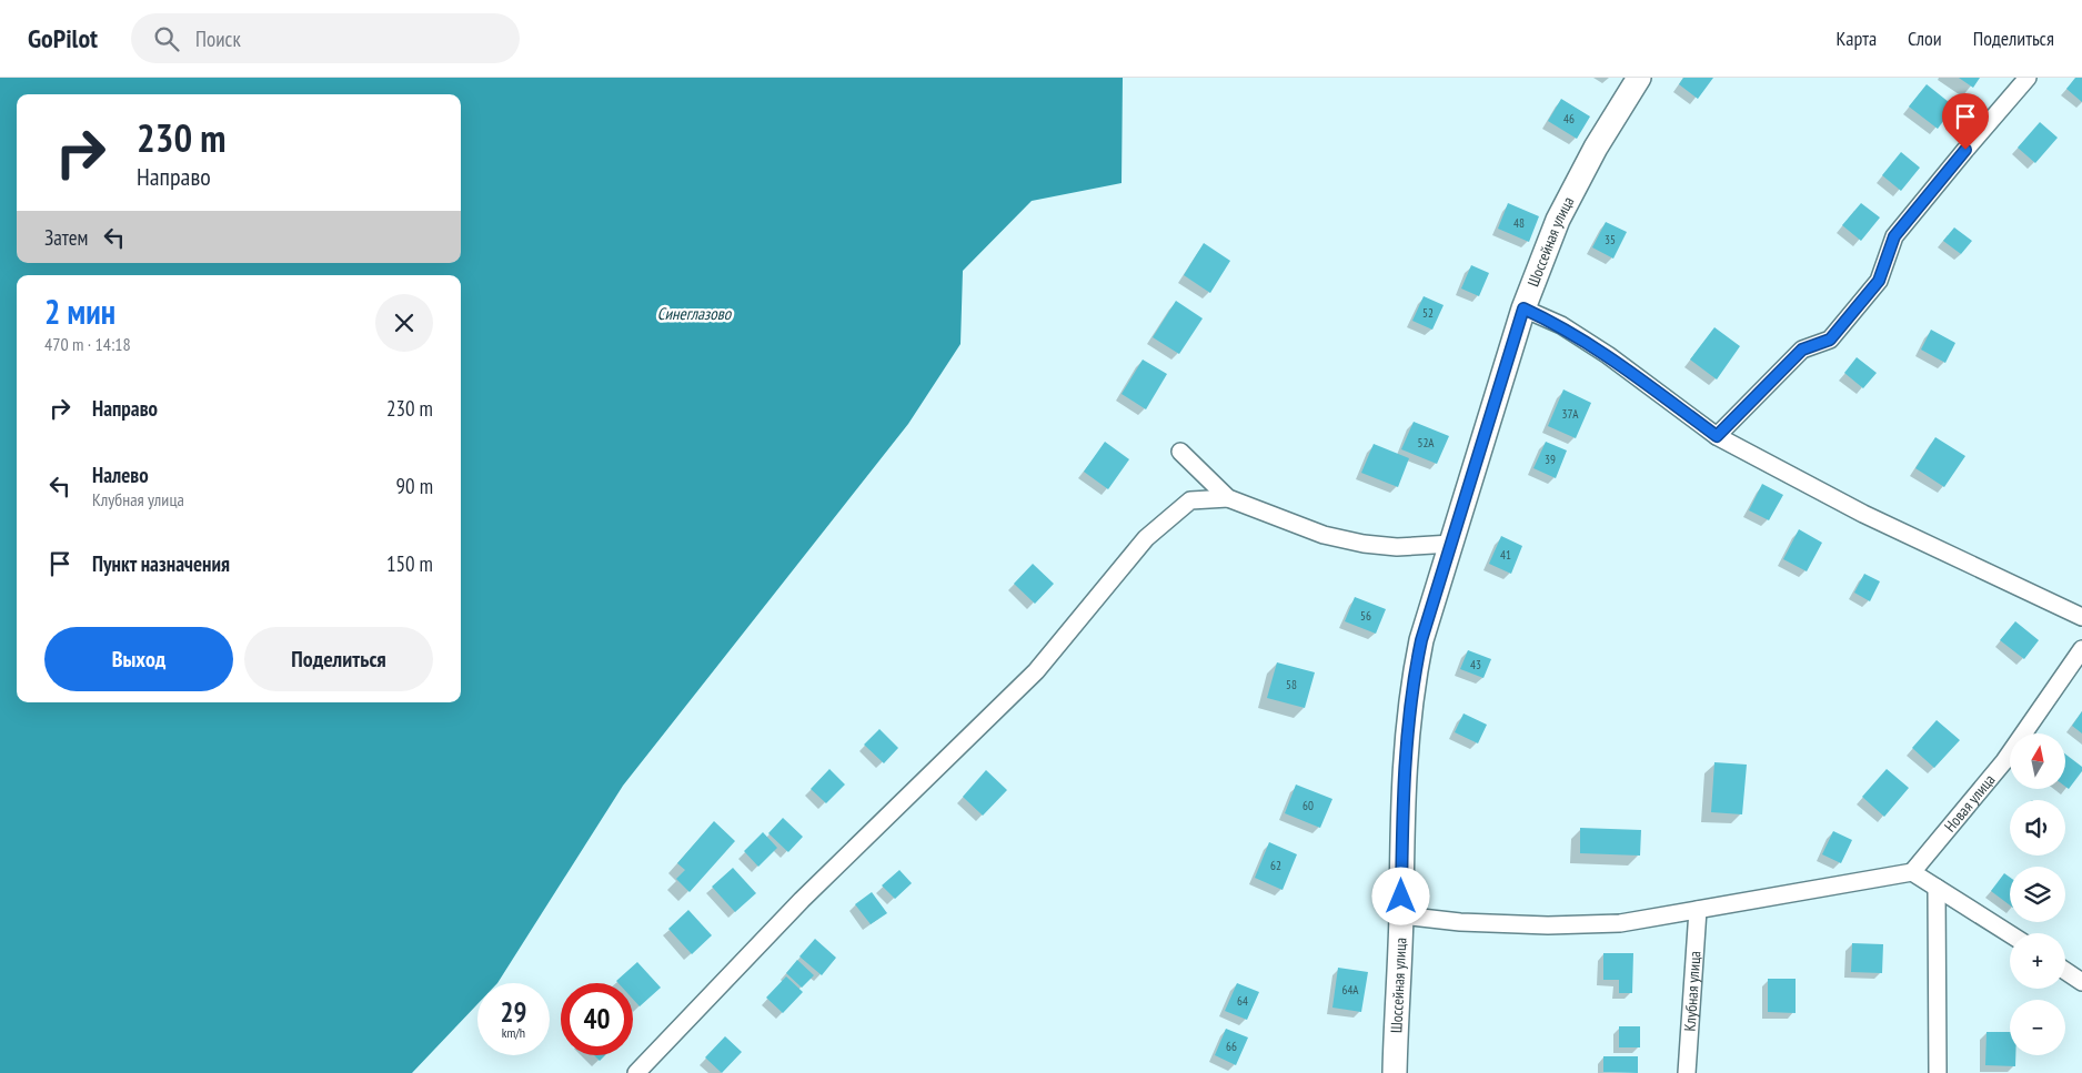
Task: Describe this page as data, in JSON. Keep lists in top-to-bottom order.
{
  "streets": {
    "street": ["Шоссейная улица", "Новая улица", "Клубная улица"]
  },
  "water": ["Синеглазово"],
  "house_numbers": [
    "46",
    "48",
    "35",
    "52",
    "37А",
    "52А",
    "39",
    "41",
    "56",
    "43",
    "58",
    "60",
    "62",
    "64А",
    "64",
    "66"
  ],
  "north": "top",
  "page": {
    "header": "GoPilot",
    "search": "Поиск",
    "nav": ["Карта", "Слои", "Поделиться"],
    "turn": ["230 m", "Направо"],
    "then": "Затем",
    "heading": ["2 мин", "470 m · 14:18"],
    "list": [
      {
        "name": "Направо",
        "value": "230 m"
      },
      {
        "name": "Налево",
        "note": "Клубная улица",
        "value": "90 m"
      },
      {
        "name": "Пункт назначения",
        "value": "150 m"
      }
    ],
    "buttons": ["Выход", "Поделиться"],
    "map_buttons": ["+", "−"],
    "speed": "29 km/h",
    "limit": "40"
  }
}
